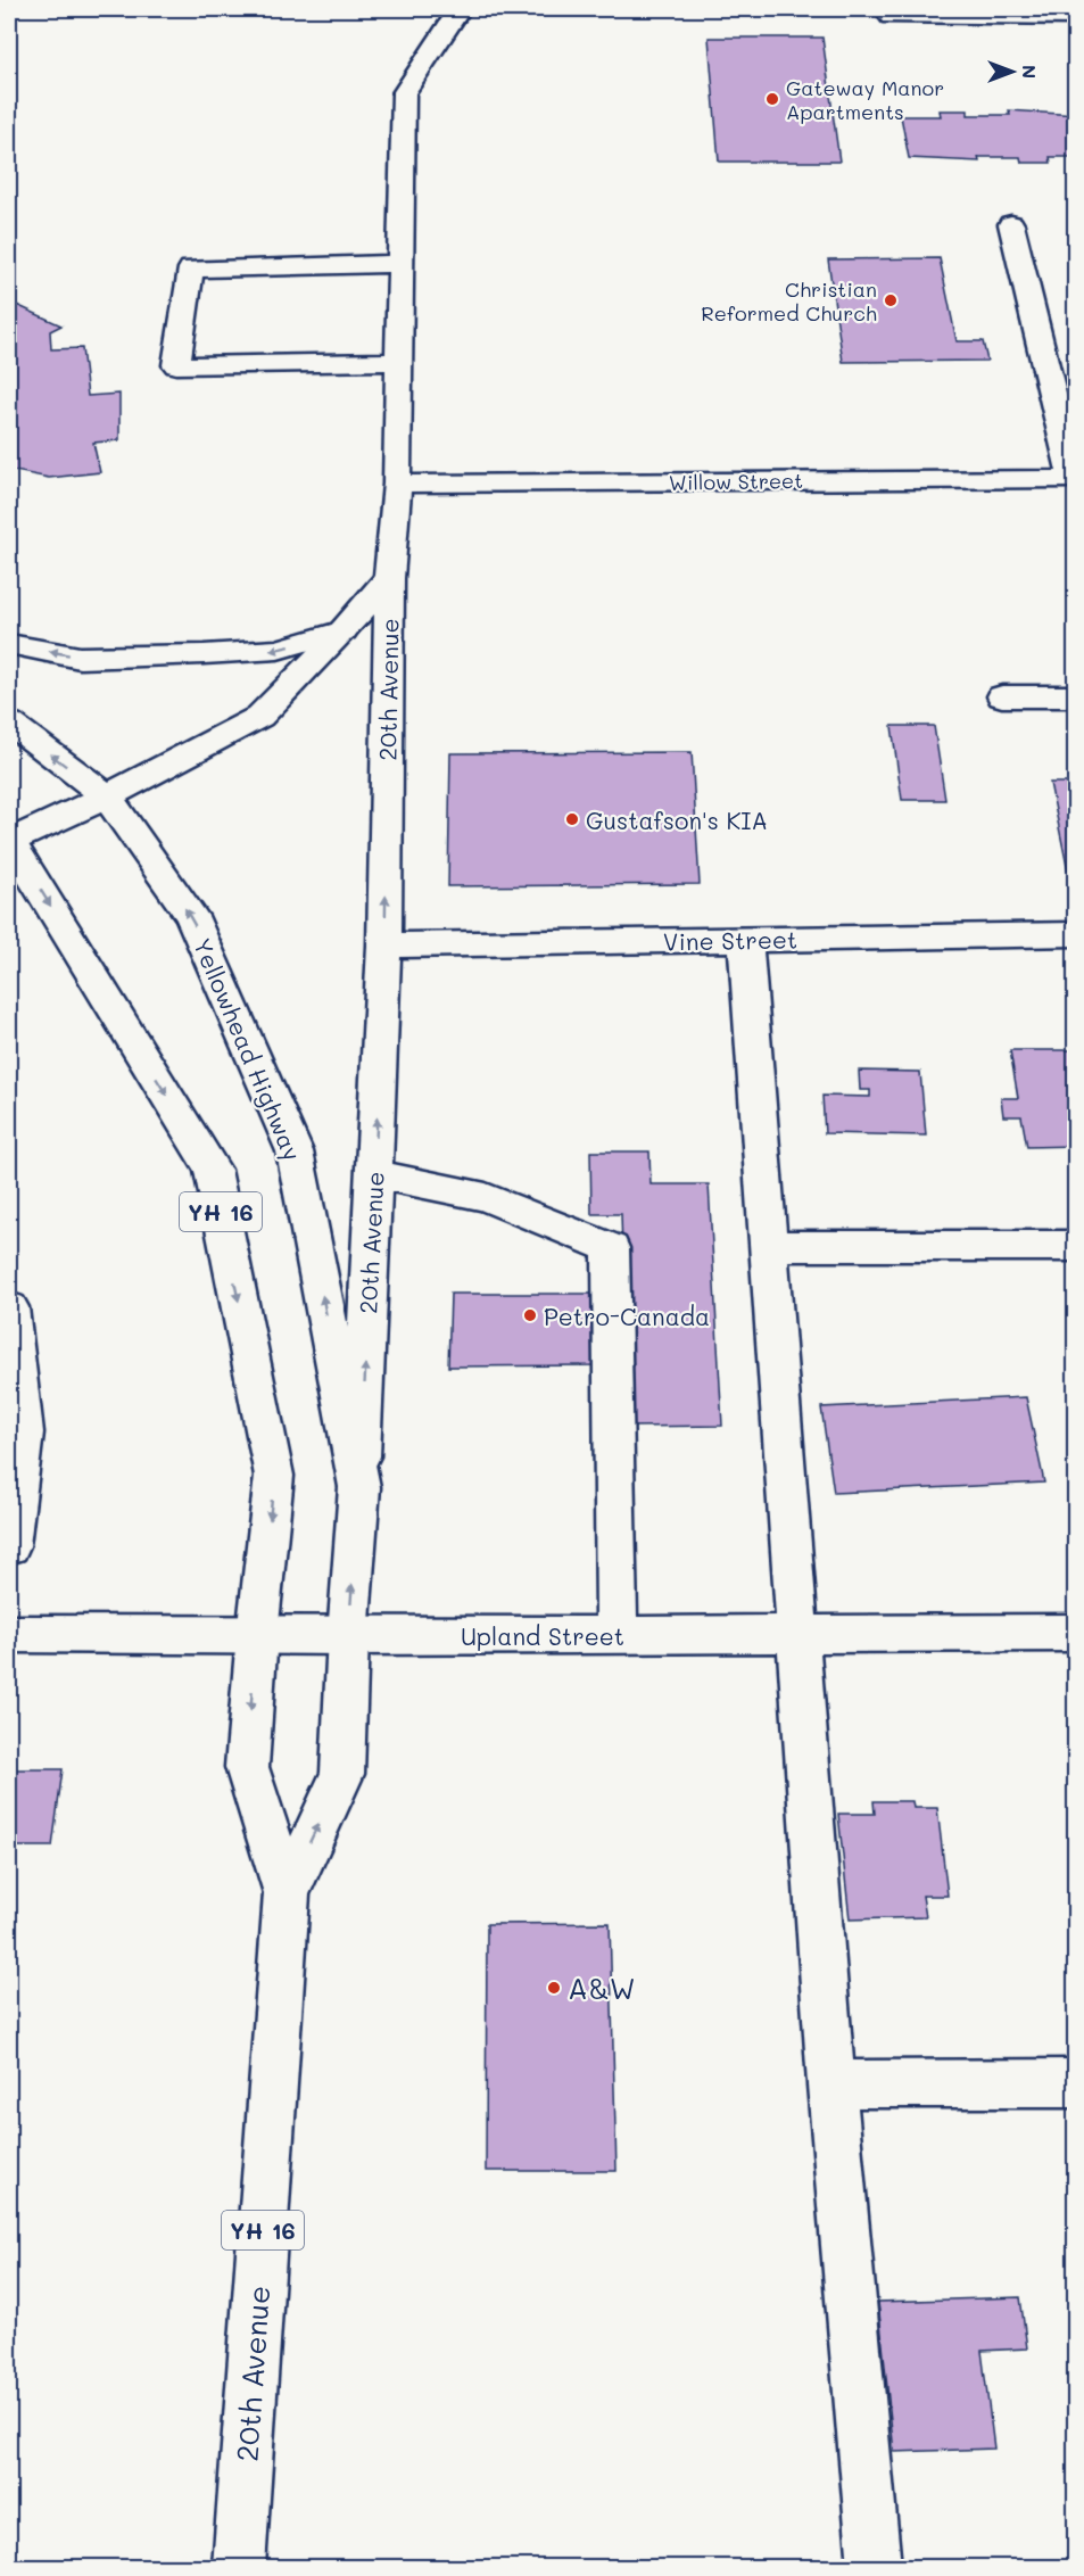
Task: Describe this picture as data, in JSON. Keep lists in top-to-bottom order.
{
  "streets": {
    "main road": [
      "Willow Street",
      "20th Avenue",
      "Vine Street",
      "Yellowhead Highway",
      "YH 16",
      "Upland Street"
    ]
  },
  "crossings": [
    ["Willow Street", "20th Avenue"],
    ["20th Avenue", "Vine Street"],
    ["20th Avenue", "Yellowhead Highway"],
    ["20th Avenue", "YH 16"],
    ["20th Avenue", "Upland Street"],
    ["YH 16", "Upland Street"]
  ],
  "places": [
    "Gateway Manor Apartments",
    "Christian Reformed Church",
    "Gustafson's KIA",
    "Petro-Canada",
    "A&W"
  ],
  "north": "right"
}
